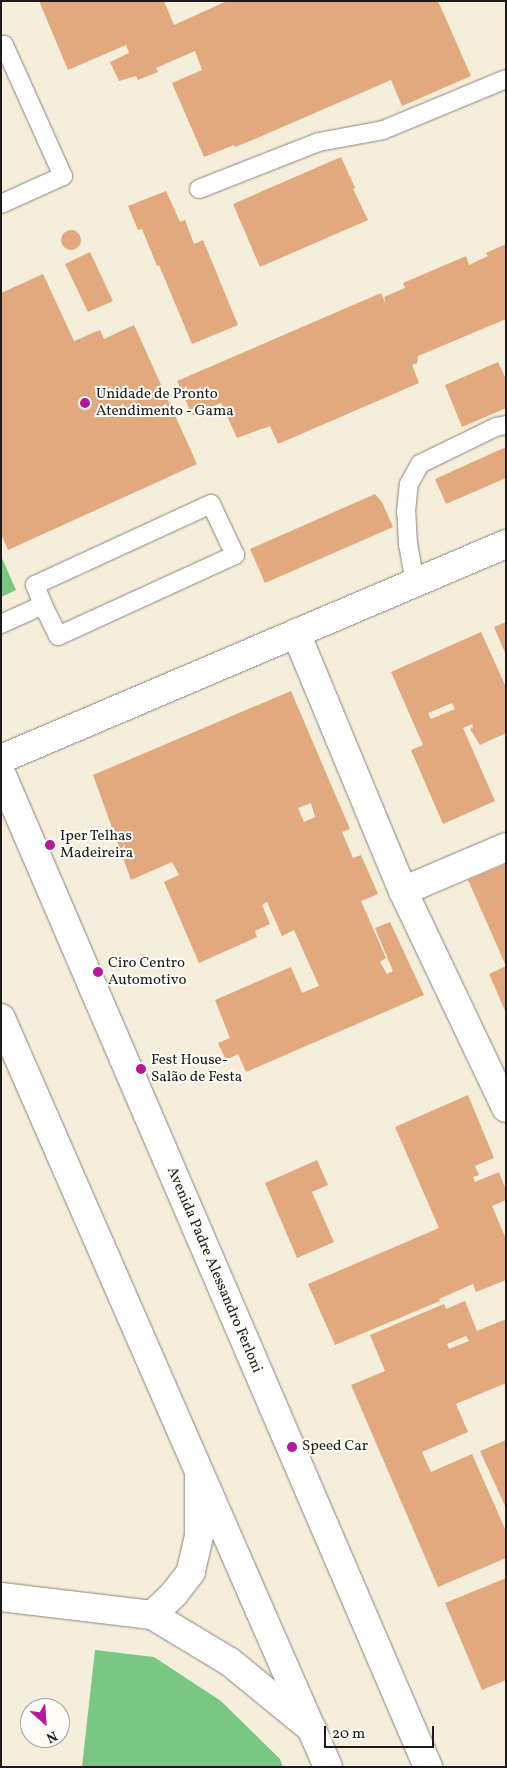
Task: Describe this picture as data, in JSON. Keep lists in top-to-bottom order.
{
  "streets": {
    "main road": ["Avenida Padre Alessandro Ferloni"]
  },
  "places": [
    "Unidade de Pronto Atendimento - Gama",
    "Iper Telhas Madeireira",
    "Ciro Centro Automotivo",
    "Fest House- Salão de Festa",
    "Speed Car"
  ],
  "scale_bar": "20 m",
  "north": "bottom right"
}
